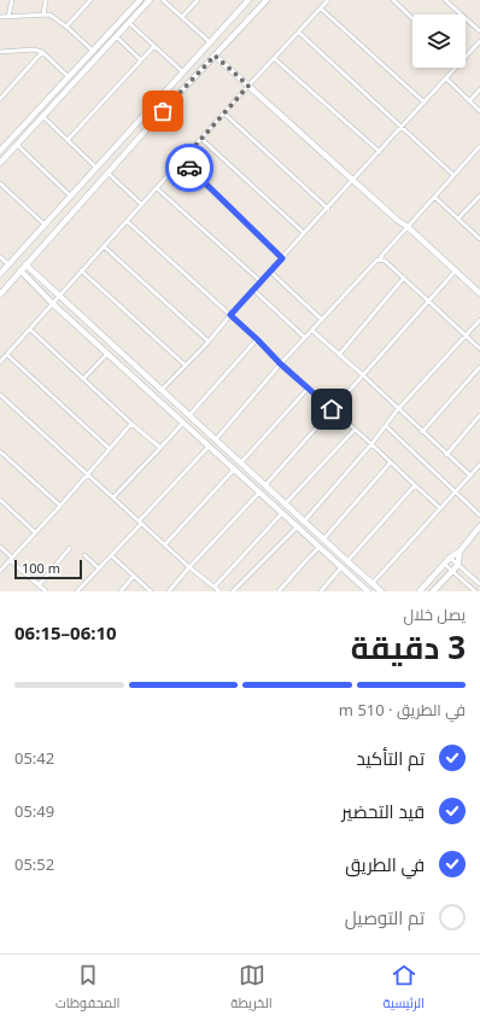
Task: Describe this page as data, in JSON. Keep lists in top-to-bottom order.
{
  "scale_bar": "100 m",
  "page": {
    "scale": "100 m",
    "heading": ["3 دقيقة", "يصل خلال", "06:10–06:15"],
    "bar": "في الطريق · 510 m",
    "list": [
      ["تم التأكيد", "05:42"],
      ["قيد التحضير", "05:49"],
      ["في الطريق", "05:52"],
      "تم التوصيل"
    ],
    "tabs": ["الرئيسية", "الخريطة", "المحفوظات"]
  }
}
